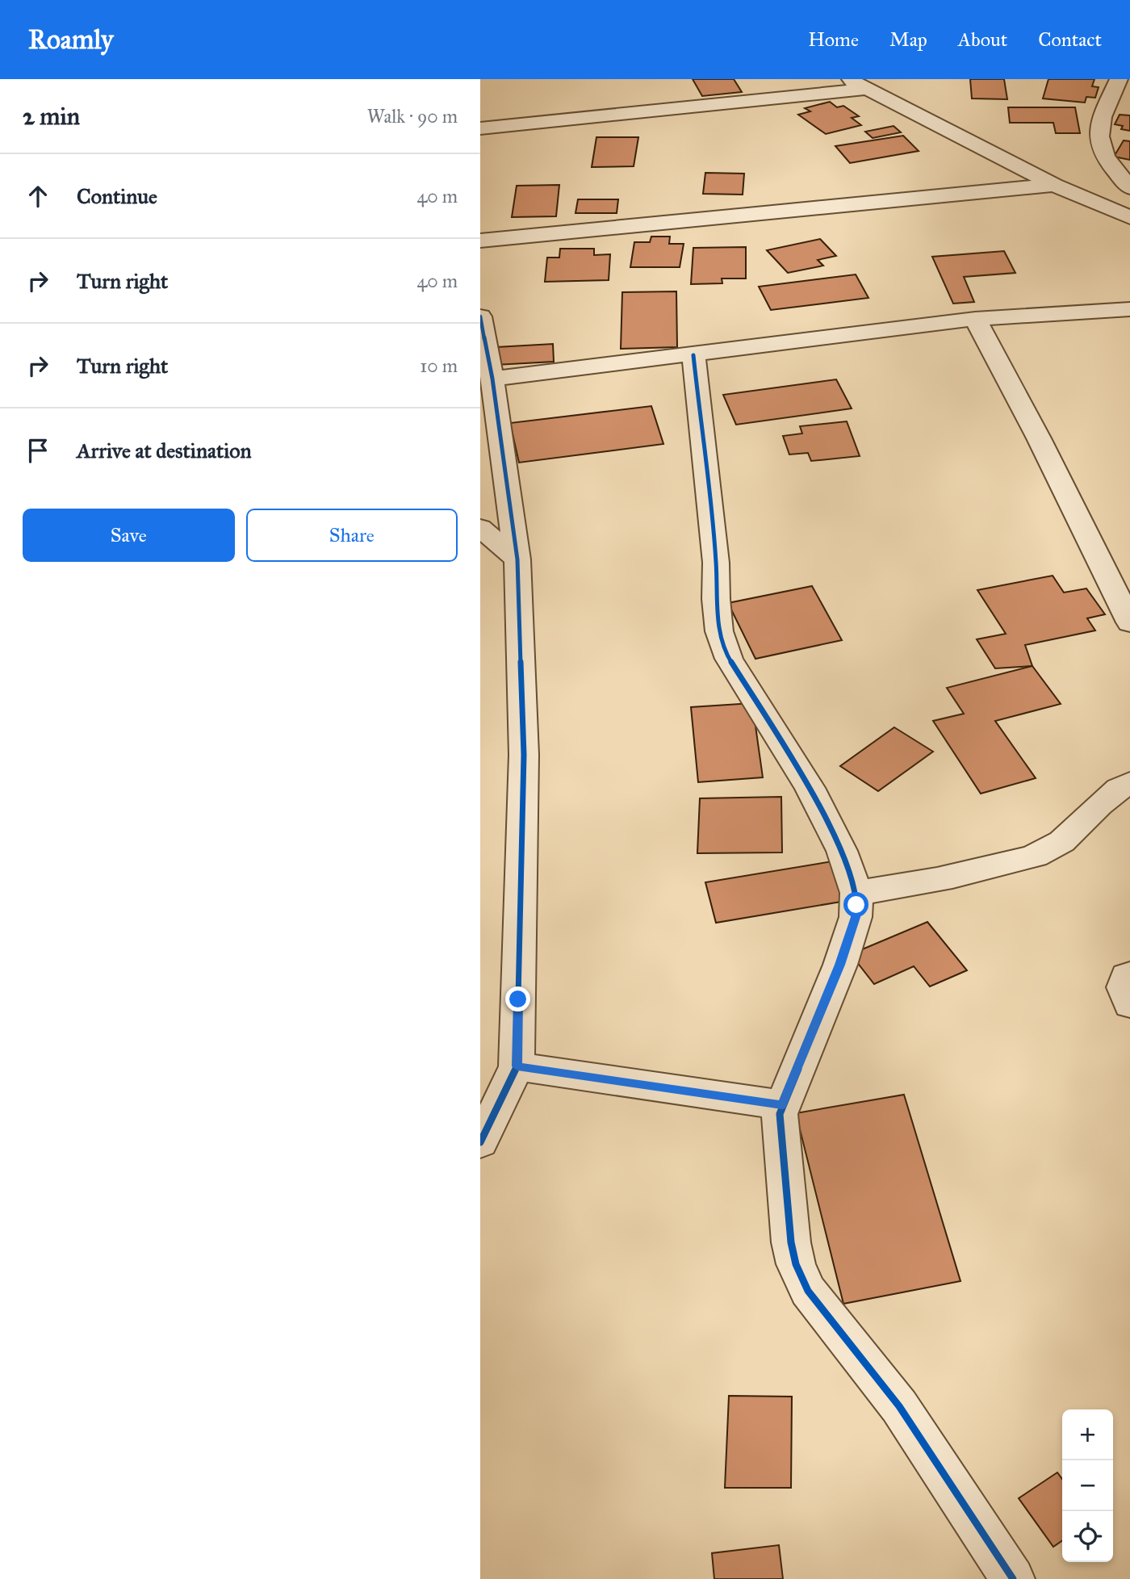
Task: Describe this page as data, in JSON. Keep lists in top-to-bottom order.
{
  "page": {
    "header": "Roamly",
    "nav": [
      "Home",
      "Map",
      "About",
      "Contact"
    ],
    "heading": ["2 min", "Walk · 90 m"],
    "list": [
      ["Continue", "40 m"],
      ["Turn right", "40 m"],
      ["Turn right", "10 m"],
      "Arrive at destination"
    ],
    "buttons": ["Save", "Share"],
    "map_buttons": ["+", "−"]
  }
}
